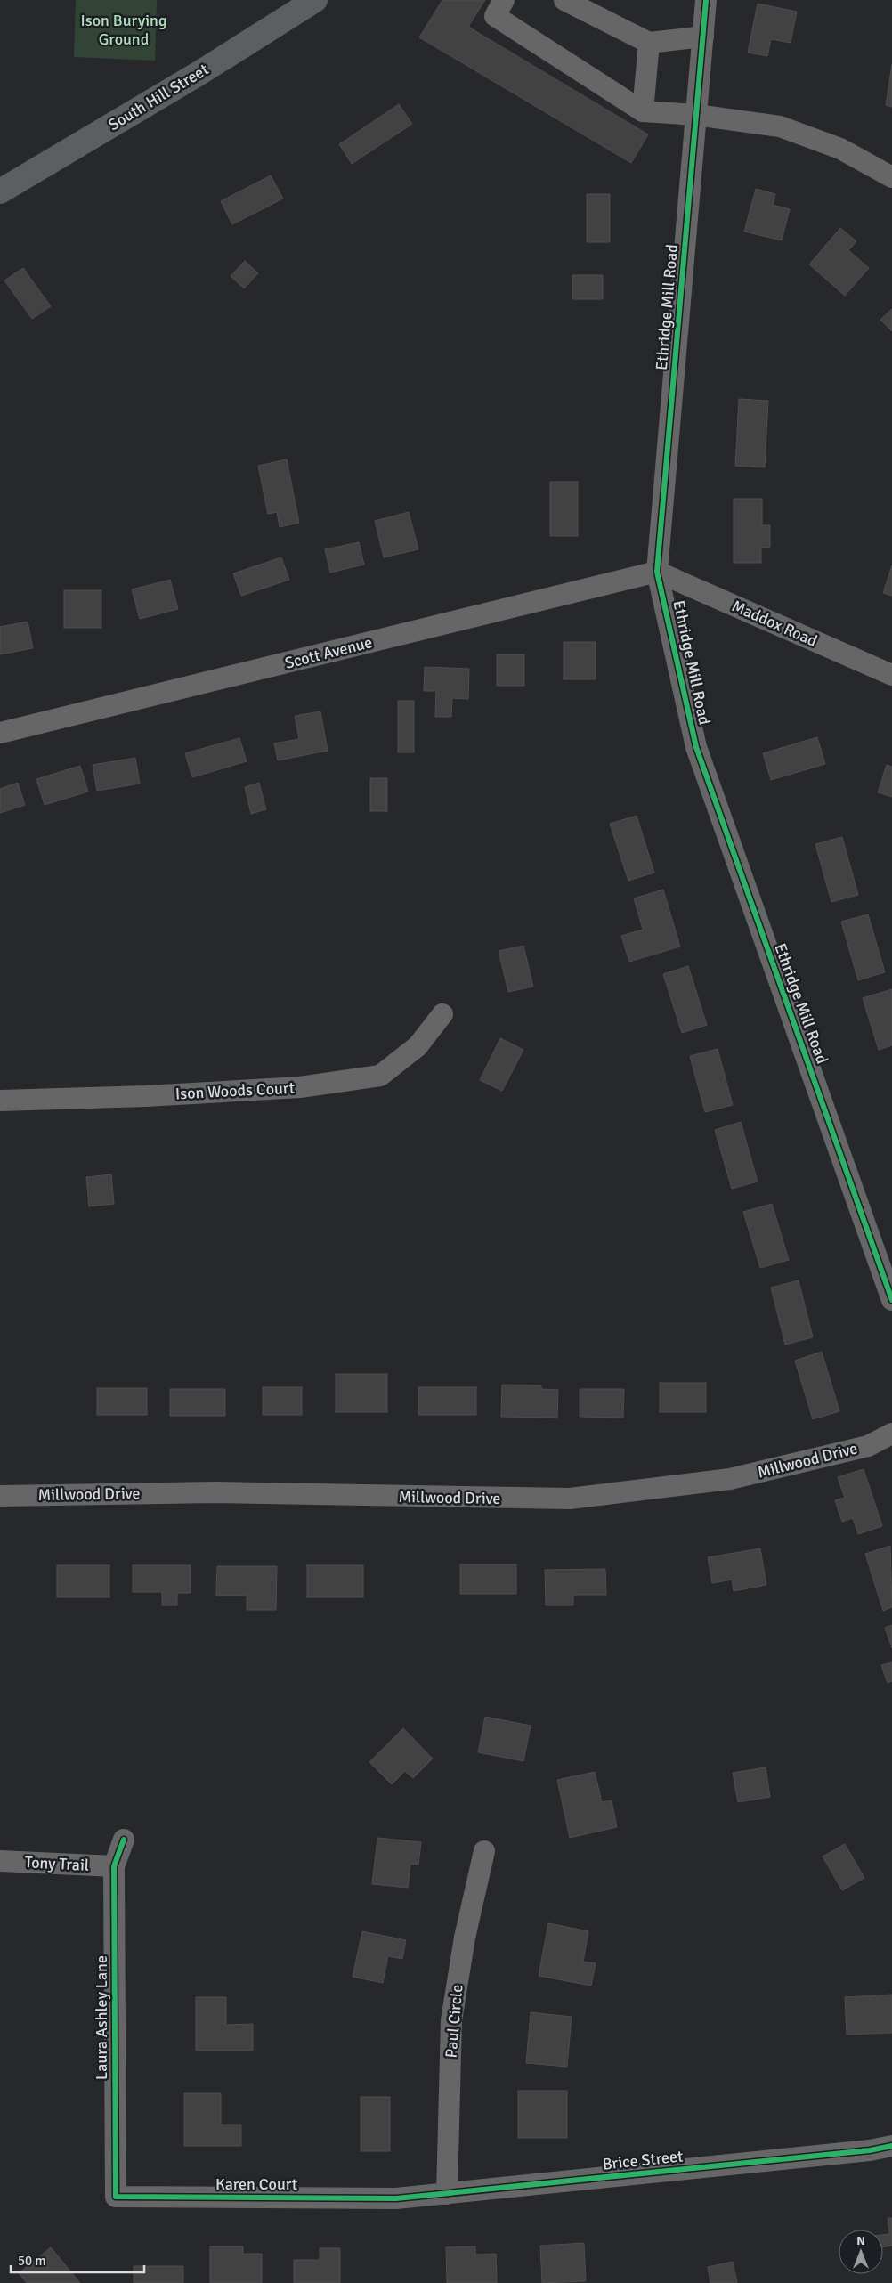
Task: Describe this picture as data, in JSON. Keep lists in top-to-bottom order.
{
  "streets": {
    "main road": ["South Hill Street"],
    "street": [
      "Ethridge Mill Road",
      "Maddox Road",
      "Scott Avenue",
      "Ison Woods Court",
      "Millwood Drive",
      "Tony Trail",
      "Laura Ashley Lane",
      "Paul Circle",
      "Brice Street",
      "Karen Court"
    ]
  },
  "crossings": [
    ["Ethridge Mill Road", "Maddox Road"],
    ["Ethridge Mill Road", "Scott Avenue"],
    ["Maddox Road", "Scott Avenue"],
    ["Tony Trail", "Laura Ashley Lane"],
    ["Laura Ashley Lane", "Karen Court"],
    ["Paul Circle", "Brice Street"],
    ["Brice Street", "Karen Court"]
  ],
  "parks": ["Ison Burying Ground"],
  "scale_bar": "50 m",
  "north": "top"
}
